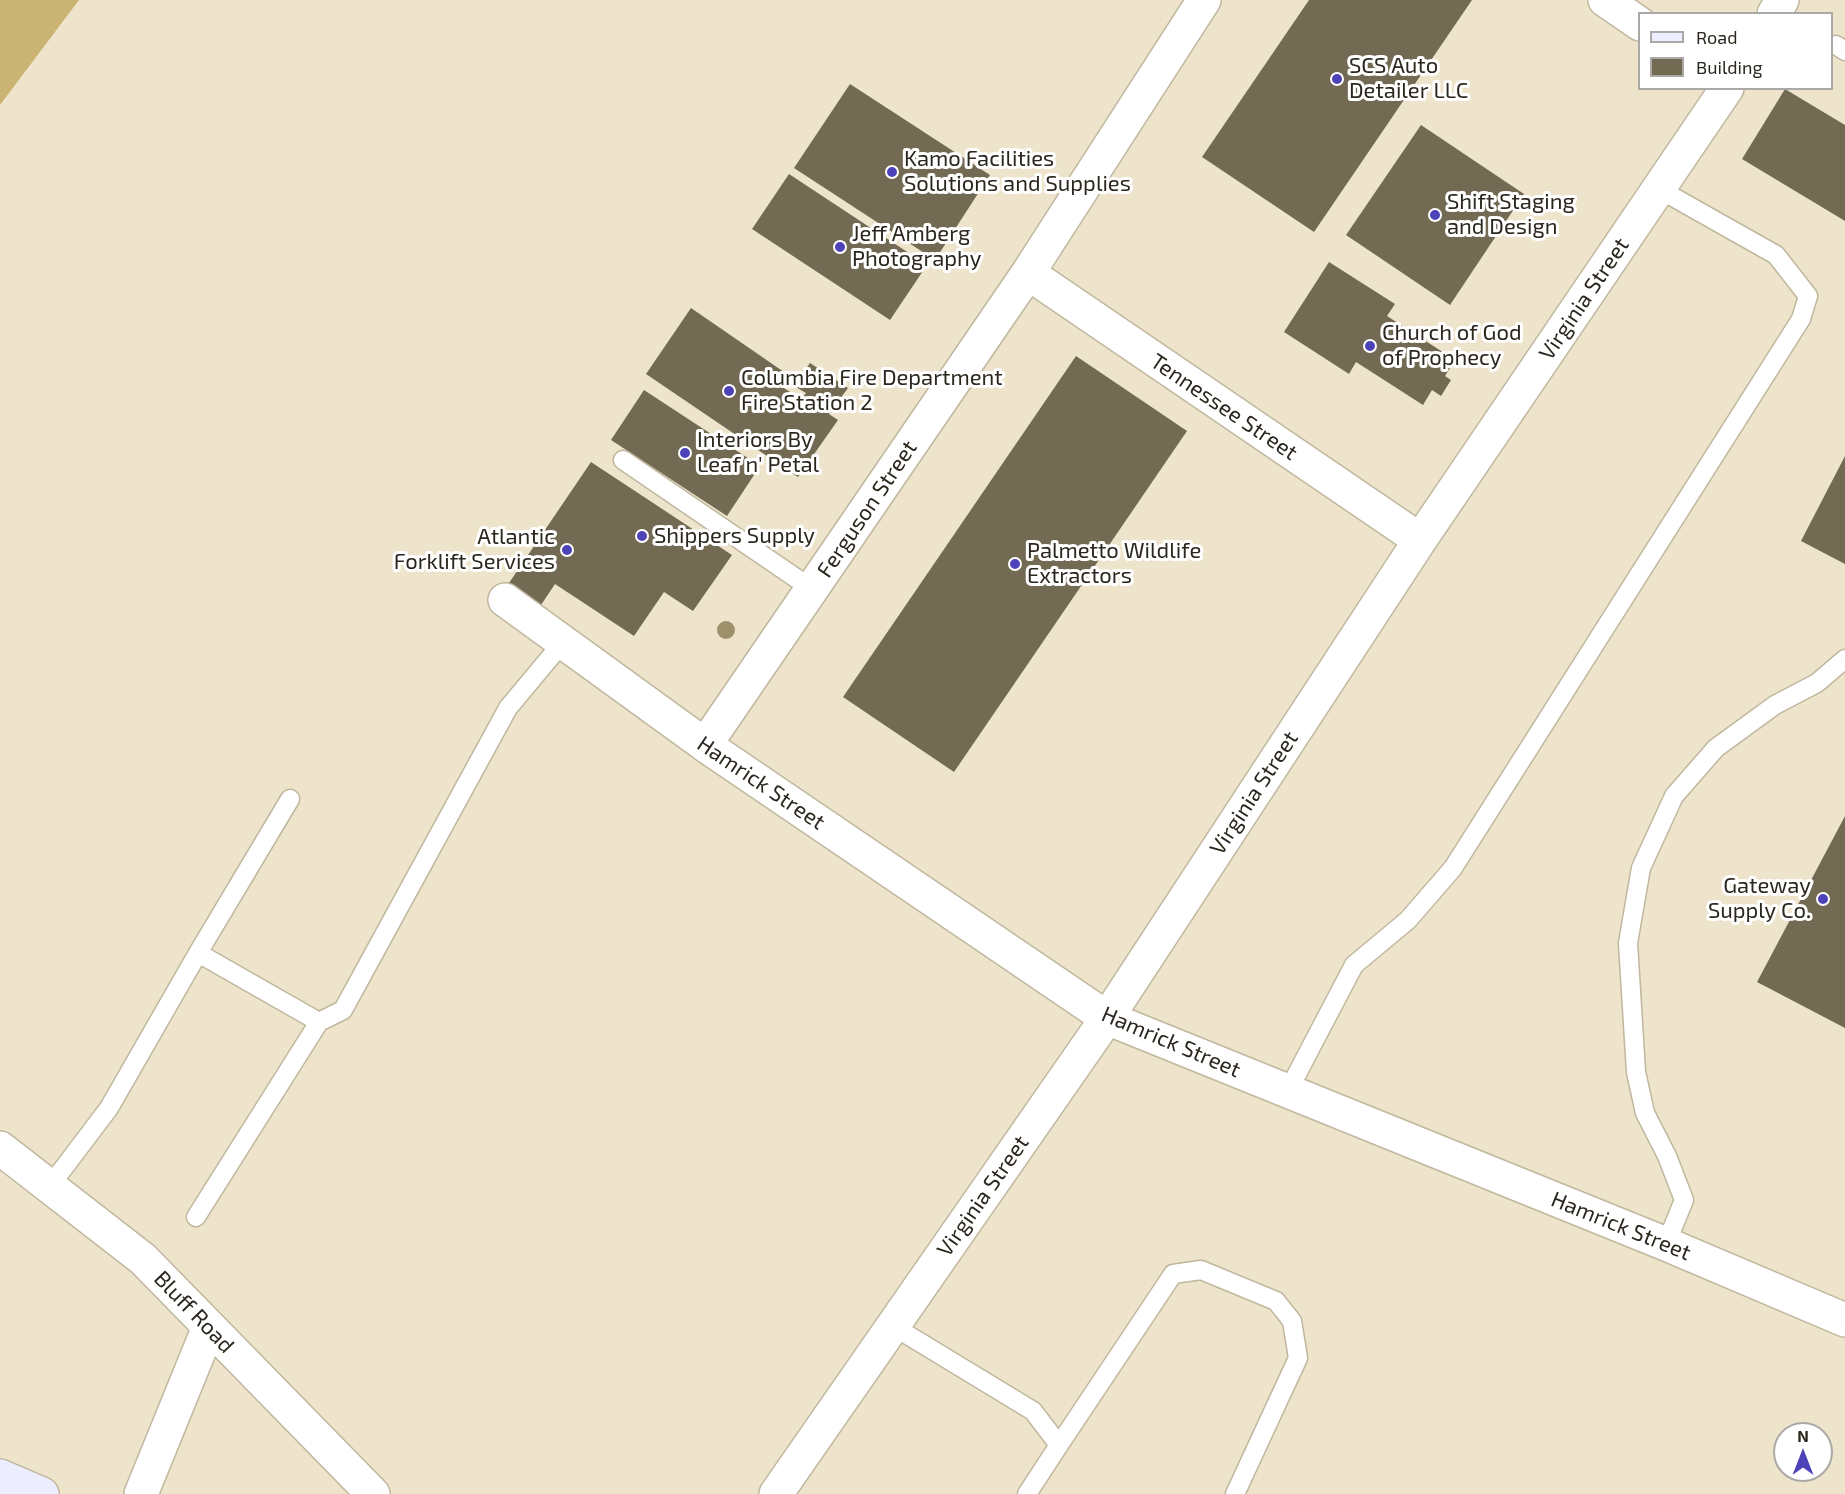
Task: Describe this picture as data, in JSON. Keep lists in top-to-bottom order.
{
  "streets": {
    "street": [
      "Virginia Street",
      "Tennessee Street",
      "Ferguson Street",
      "Hamrick Street",
      "Bluff Road"
    ]
  },
  "crossings": [
    ["Virginia Street", "Tennessee Street"],
    ["Virginia Street", "Hamrick Street"],
    ["Tennessee Street", "Ferguson Street"],
    ["Ferguson Street", "Hamrick Street"]
  ],
  "places": [
    "SCS Auto Detailer LLC",
    "Kamo Facilities Solutions and Supplies",
    "Shift Staging and Design",
    "Jeff Amberg Photography",
    "Church of God of Prophecy",
    "Columbia Fire Department Fire Station 2",
    "Interiors By Leaf n' Petal",
    "Shippers Supply",
    "Atlantic Forklift Services",
    "Palmetto Wildlife Extractors",
    "Gateway Supply Co."
  ],
  "legend": ["Road", "Building"],
  "north": "top"
}
